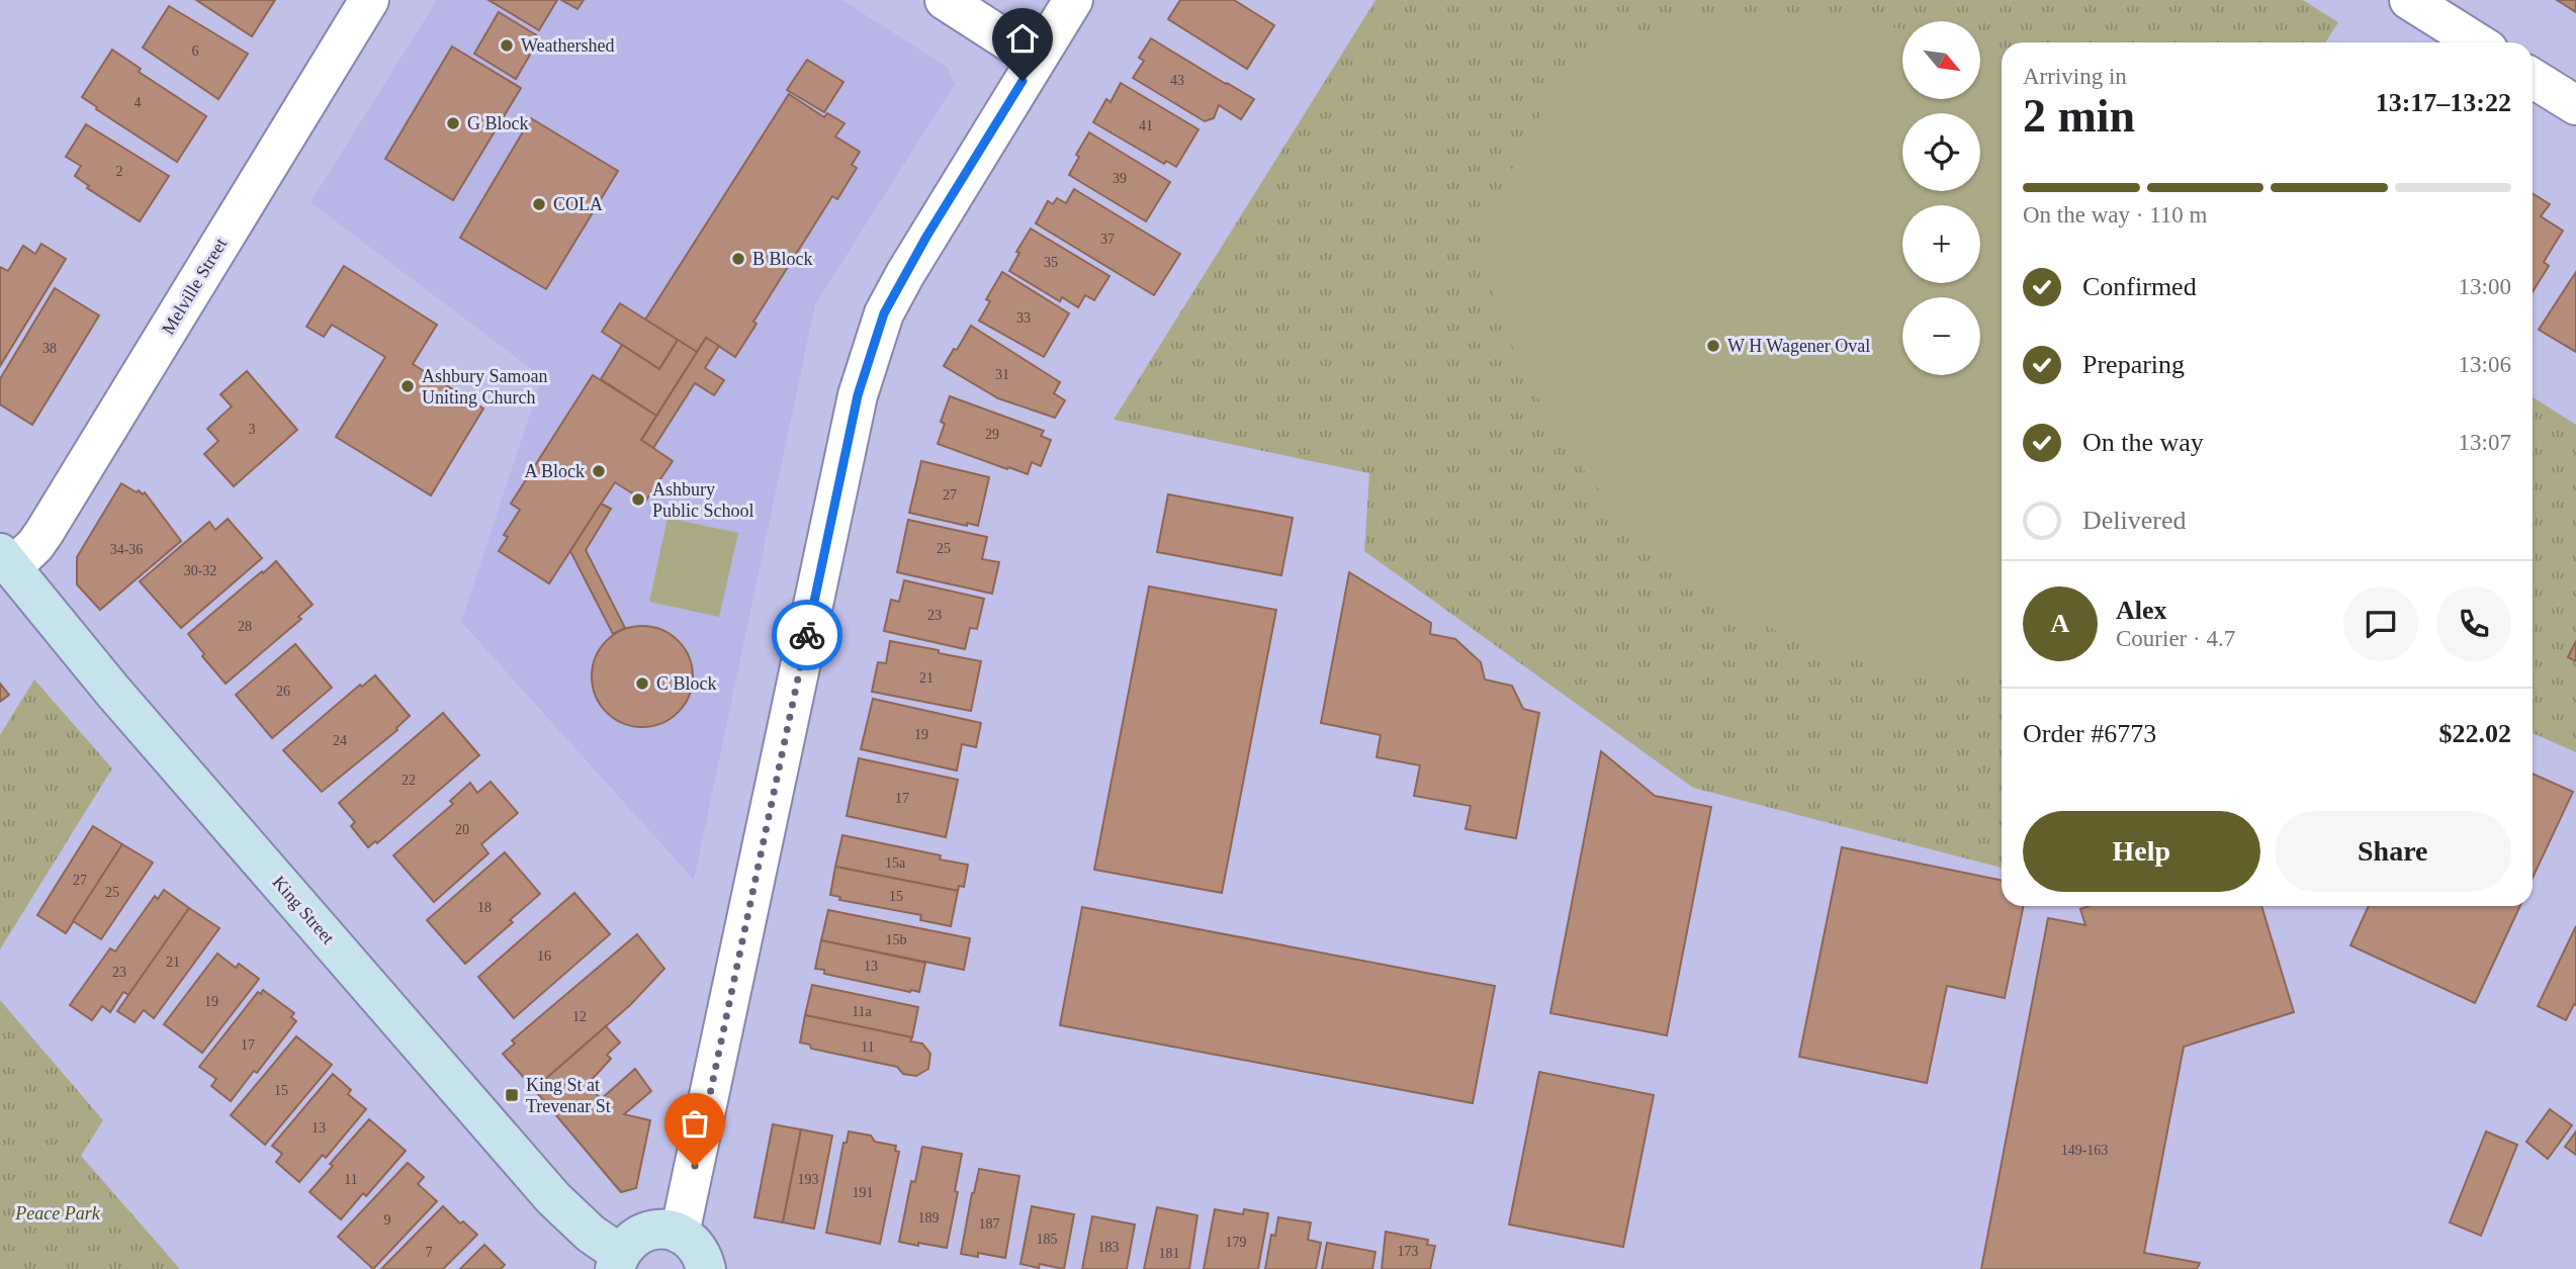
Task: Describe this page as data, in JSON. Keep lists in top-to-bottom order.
{
  "streets": {
    "main road": ["King Street"],
    "street": ["Melville Street"]
  },
  "crossings": [
    ["Melville Street", "King Street"]
  ],
  "parks": ["Peace Park"],
  "places": {
    "other": [
      "Weathershed",
      "G Block",
      "COLA",
      "B Block",
      "W H Wagener Oval",
      "Ashbury Samoan Uniting Church",
      "A Block",
      "Ashbury Public School",
      "C Block"
    ],
    "transit": ["King St at Trevenar St"]
  },
  "house_numbers": [
    "6",
    "43",
    "4",
    "41",
    "2",
    "39",
    "37",
    "35",
    "33",
    "38",
    "31",
    "3",
    "29",
    "27",
    "25",
    "34-36",
    "30-32",
    "23",
    "28",
    "21",
    "26",
    "19",
    "24",
    "22",
    "17",
    "20",
    "15a",
    "27",
    "25",
    "15",
    "18",
    "15b",
    "16",
    "21",
    "13",
    "23",
    "19",
    "11a",
    "12",
    "17",
    "11",
    "15",
    "13",
    "149-163",
    "11",
    "193",
    "191",
    "189",
    "9",
    "187",
    "185",
    "179",
    "183",
    "173",
    "7",
    "181"
  ],
  "north": "bottom right",
  "page": {
    "map_buttons": ["+", "−"],
    "heading": ["2 min", "Arriving in", "13:17–13:22"],
    "panel": [
      "Alex",
      "Courier · 4.7",
      "Order #6773",
      "$22.02"
    ],
    "bar": "On the way · 110 m",
    "list": [
      ["Confirmed", "13:00"],
      ["Preparing", "13:06"],
      ["On the way", "13:07"],
      "Delivered"
    ],
    "round": "A",
    "buttons": ["Help", "Share"]
  }
}
